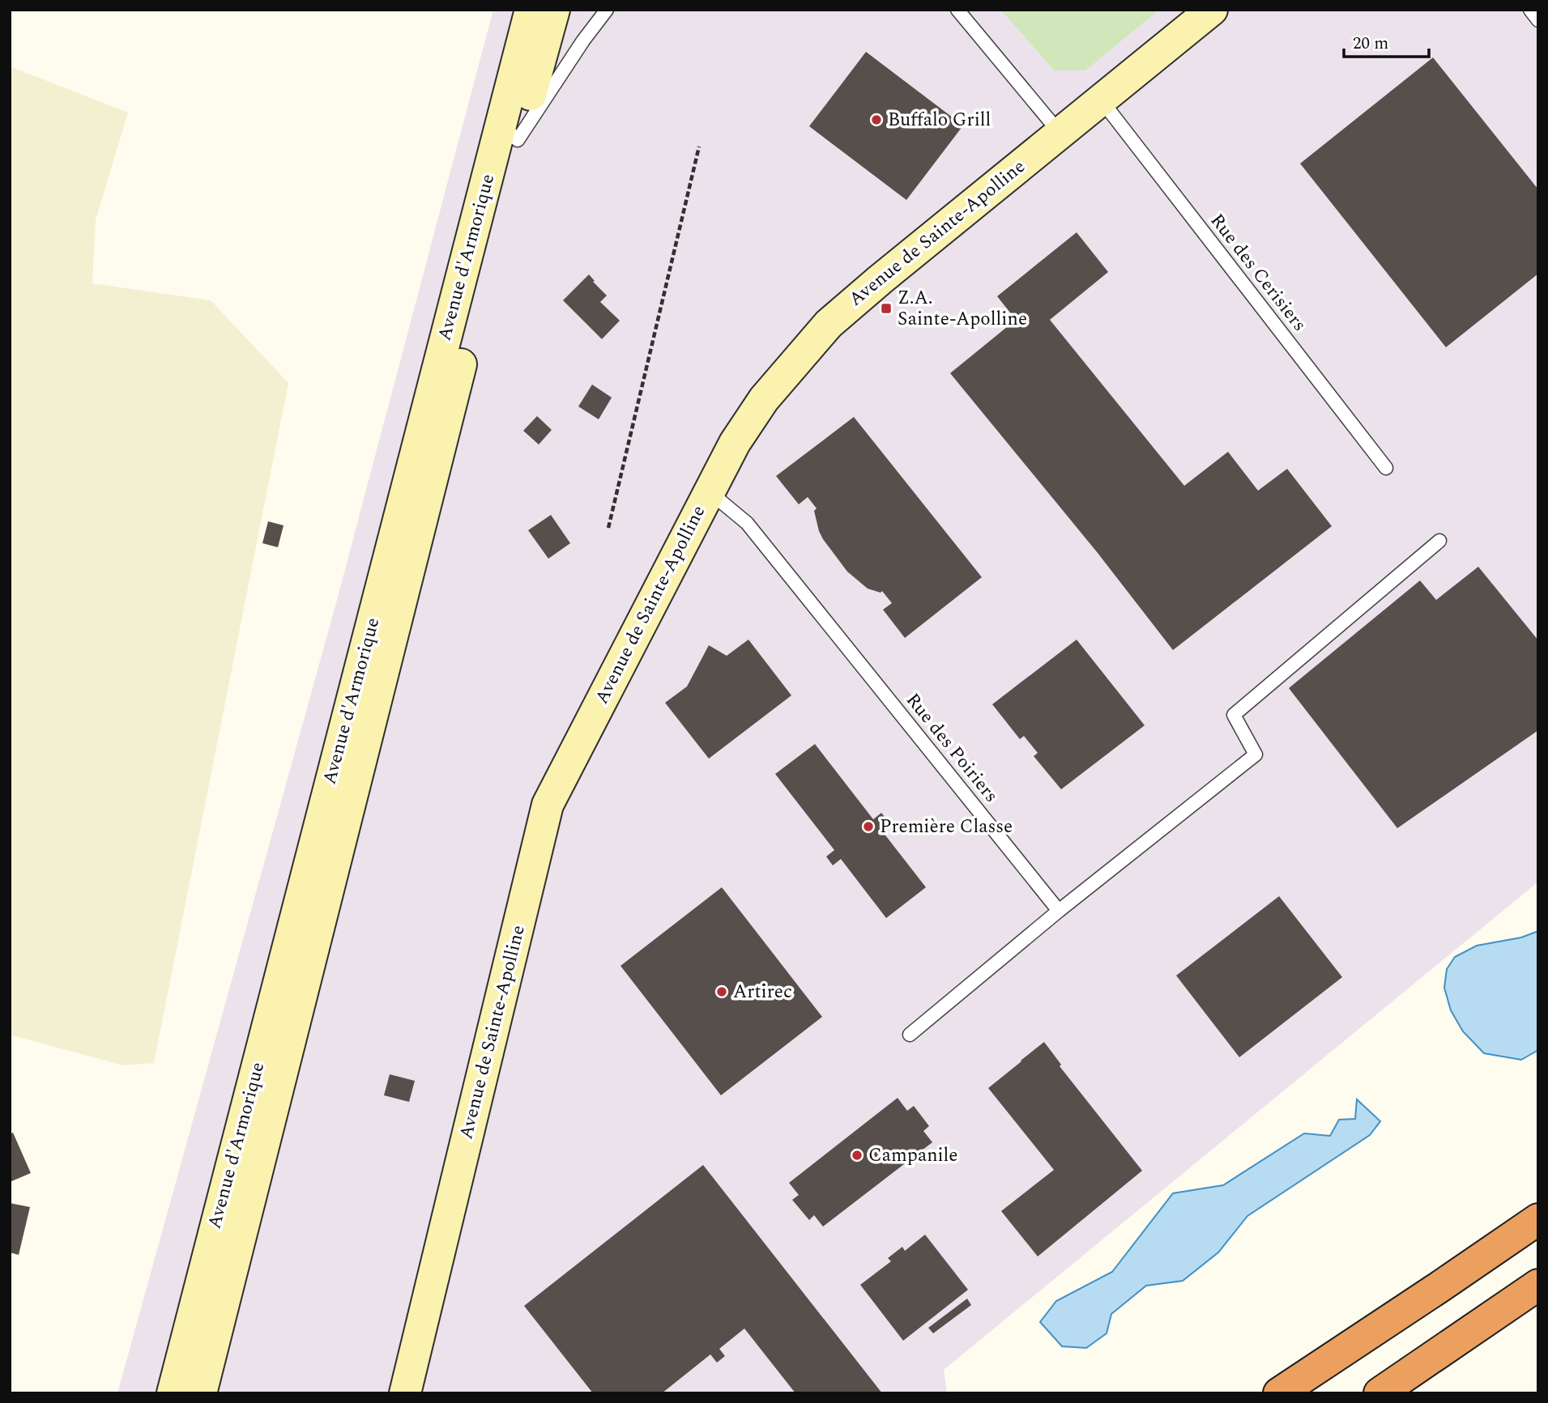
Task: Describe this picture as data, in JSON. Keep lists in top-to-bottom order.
{
  "streets": {
    "main road": ["Avenue de Sainte-Apolline", "Avenue d'Armorique"],
    "lane": ["Rue des Cerisiers", "Rue des Poiriers"]
  },
  "crossings": [
    ["Avenue de Sainte-Apolline", "Rue des Cerisiers"],
    ["Avenue de Sainte-Apolline", "Rue des Poiriers"]
  ],
  "places": {
    "other": [
      "Buffalo Grill",
      "Première Classe",
      "Artirec",
      "Campanile"
    ],
    "transit": ["Z.A. Sainte-Apolline"]
  },
  "scale_bar": "20 m"
}
